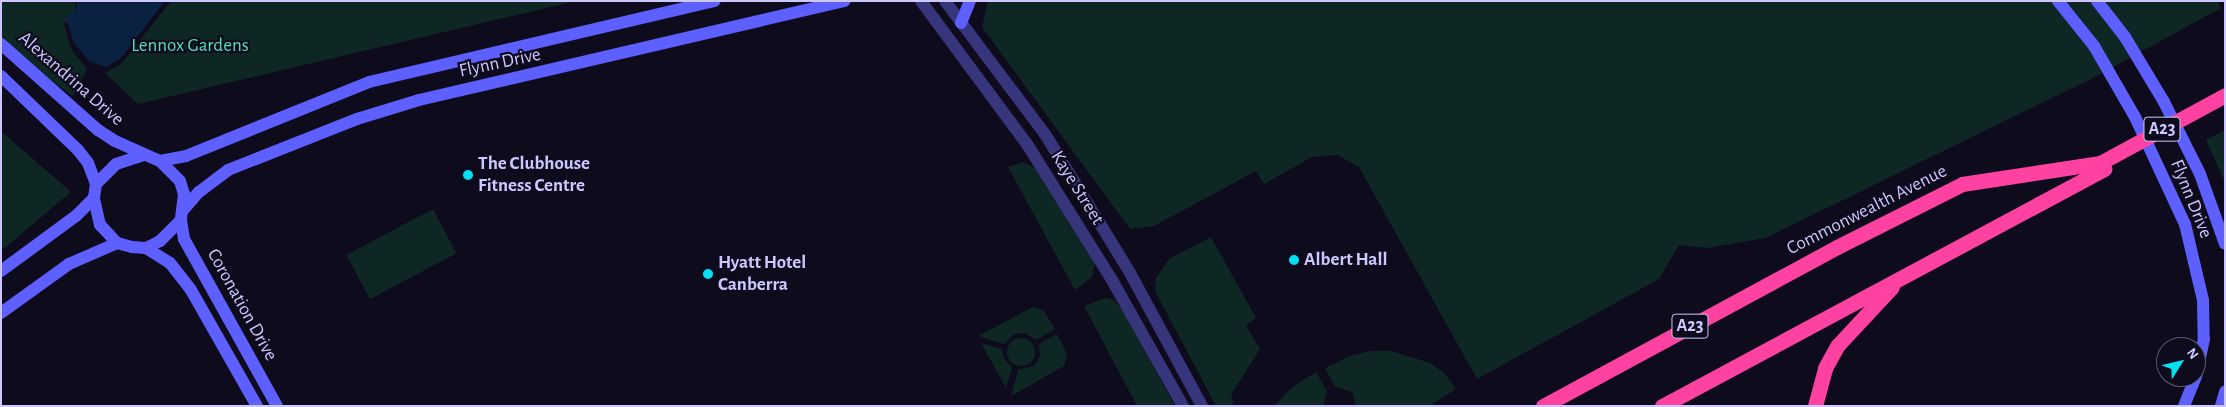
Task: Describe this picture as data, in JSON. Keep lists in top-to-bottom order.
{
  "streets": {
    "highway": ["A23", "Commonwealth Avenue"],
    "main road": ["Flynn Drive", "Alexandrina Drive", "Coronation Drive"],
    "street": ["Kaye Street"]
  },
  "crossings": [
    ["Flynn Drive", "Alexandrina Drive"],
    ["Flynn Drive", "Coronation Drive"],
    ["Alexandrina Drive", "Coronation Drive"]
  ],
  "parks": ["Lennox Gardens"],
  "places": ["The Clubhouse Fitness Centre", "Albert Hall", "Hyatt Hotel Canberra"],
  "north": "top right"
}
